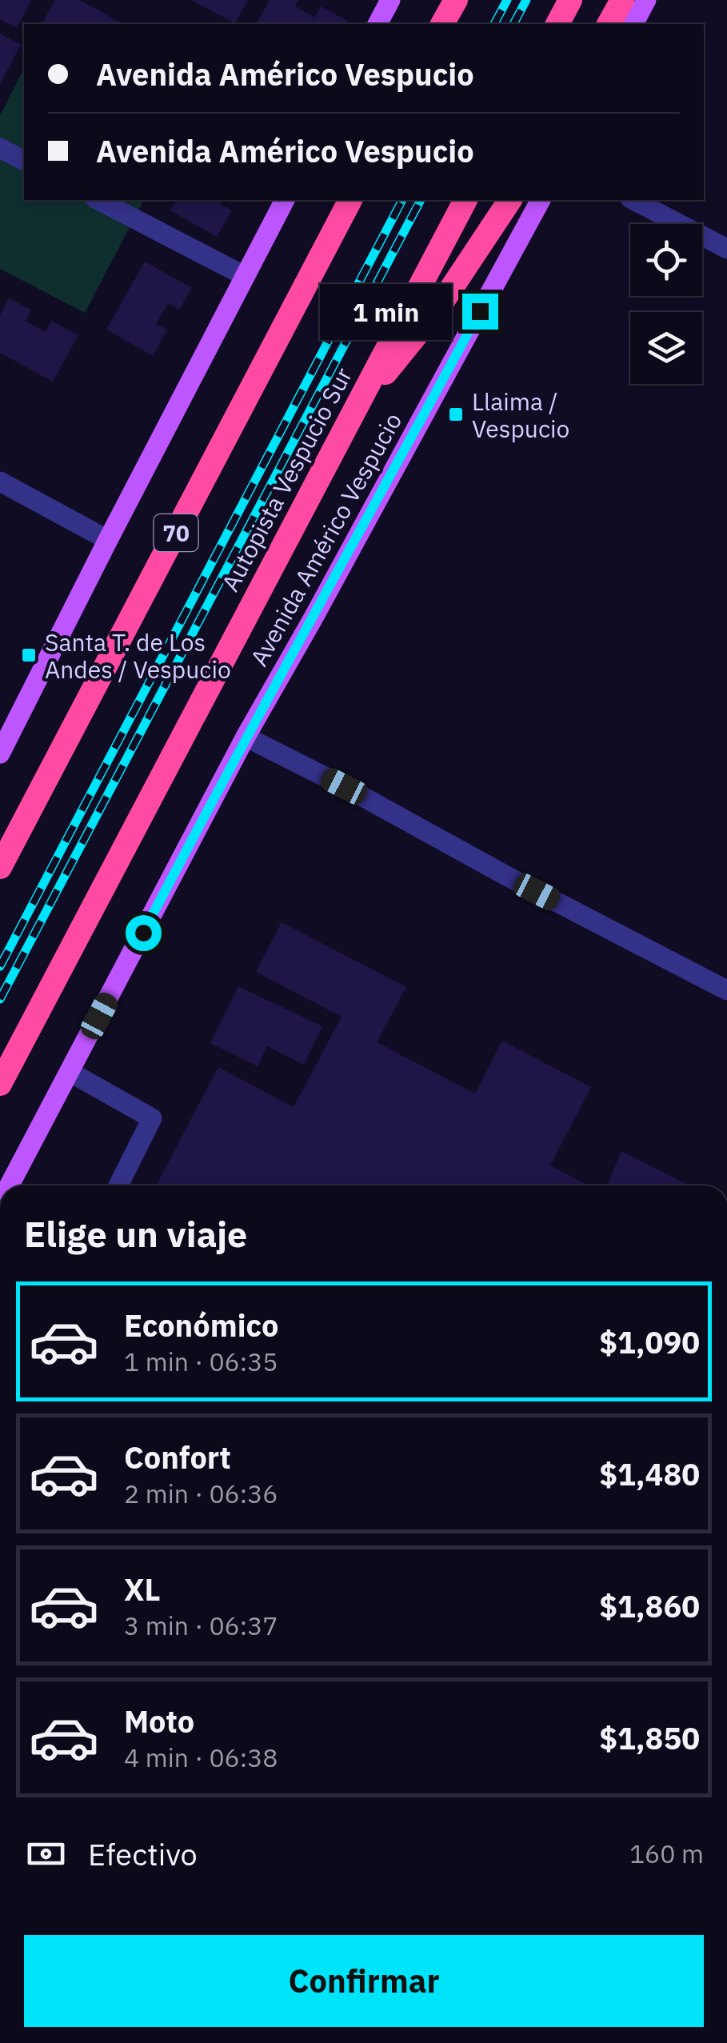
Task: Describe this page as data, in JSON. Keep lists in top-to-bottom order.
{
  "streets": {
    "highway": ["Autopista Vespucio Sur", "70"],
    "main road": ["Avenida Américo Vespucio"]
  },
  "places": {
    "transit": ["Llaima / Vespucio", "Santa T. de Los Andes / Vespucio"]
  },
  "page": {
    "banner": ["Avenida Américo Vespucio", "Avenida Américo Vespucio"],
    "bubble": "1 min",
    "heading": "Elige un viaje",
    "list": [
      {
        "name": "Económico",
        "note": "1 min · 06:35",
        "value": "$1,090"
      },
      {
        "name": "Confort",
        "note": "2 min · 06:36",
        "value": "$1,480"
      },
      {
        "name": "XL",
        "note": "3 min · 06:37",
        "value": "$1,860"
      },
      {
        "name": "Moto",
        "note": "4 min · 06:38",
        "value": "$1,850"
      }
    ],
    "pay": ["Efectivo", "160 m"],
    "buttons": "Confirmar"
  }
}
